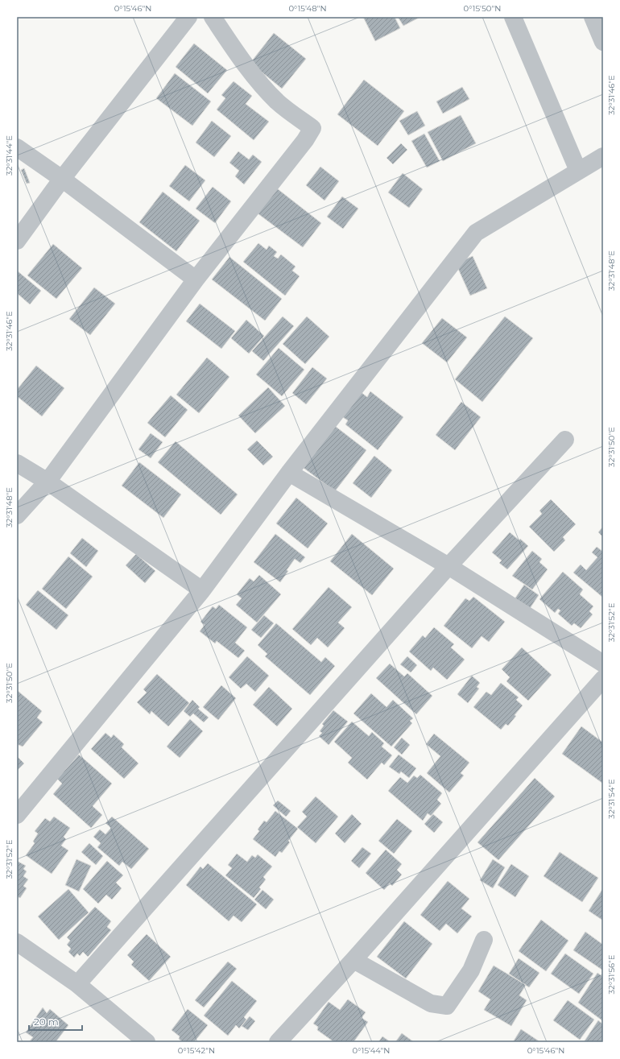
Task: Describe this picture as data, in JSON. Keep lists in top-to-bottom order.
{
  "scale_bar": "20 m",
  "coordinates": [
    "0°15'46\"N",
    "0°15'48\"N",
    "0°15'50\"N",
    "32°31'46\"E",
    "32°31'44\"E",
    "32°31'48\"E",
    "32°31'50\"E",
    "32°31'52\"E",
    "32°31'54\"E",
    "32°31'56\"E",
    "0°15'42\"N",
    "0°15'44\"N"
  ]
}
